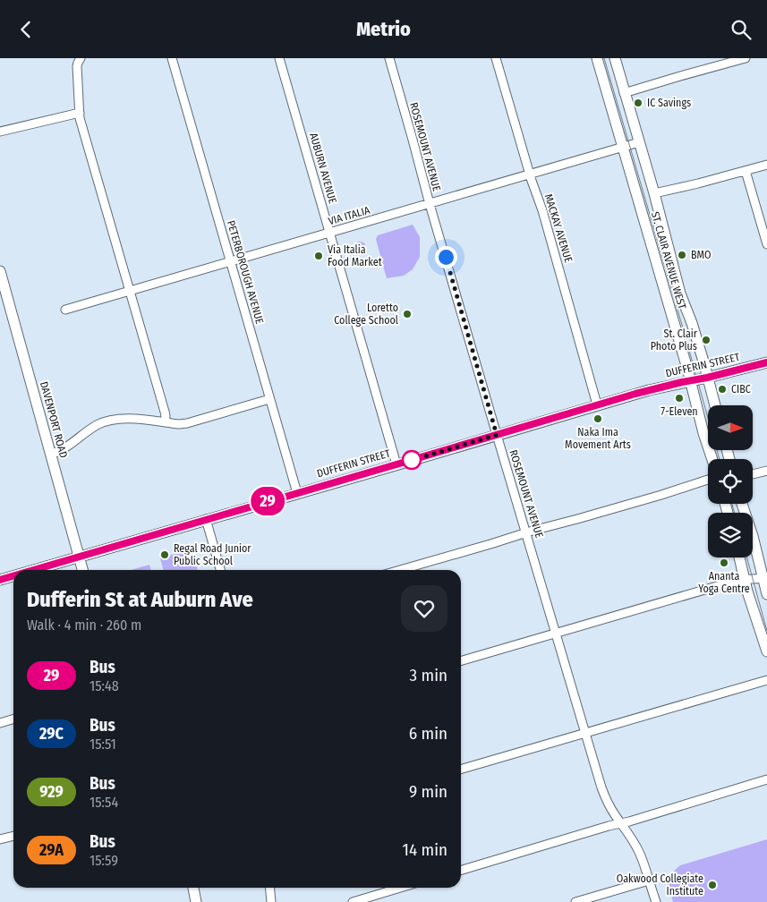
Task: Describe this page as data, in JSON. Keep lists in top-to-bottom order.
{
  "streets": {
    "main road": ["ST. CLAIR AVENUE WEST", "DUFFERIN STREET", "DAVENPORT ROAD"],
    "street": [
      "ROSEMOUNT AVENUE",
      "AUBURN AVENUE",
      "VIA ITALIA",
      "MACKAY AVENUE",
      "PETERBOROUGH AVENUE"
    ]
  },
  "crossings": [
    ["ROSEMOUNT AVENUE", "VIA ITALIA"],
    ["ROSEMOUNT AVENUE", "DUFFERIN STREET"],
    ["AUBURN AVENUE", "VIA ITALIA"],
    ["AUBURN AVENUE", "DUFFERIN STREET"],
    ["VIA ITALIA", "MACKAY AVENUE"],
    ["VIA ITALIA", "ST. CLAIR AVENUE WEST"],
    ["VIA ITALIA", "PETERBOROUGH AVENUE"],
    ["MACKAY AVENUE", "DUFFERIN STREET"],
    ["ST. CLAIR AVENUE WEST", "DUFFERIN STREET"],
    ["PETERBOROUGH AVENUE", "DUFFERIN STREET"],
    ["DUFFERIN STREET", "DAVENPORT ROAD"]
  ],
  "places": [
    "IC Savings",
    "BMO",
    "Via Italia Food Market",
    "Loretto College School",
    "St. Clair Photo Plus",
    "CIBC",
    "7-Eleven",
    "Naka Ima Movement Arts",
    "Regal Road Junior Public School",
    "Ananta Yoga Centre",
    "Oakwood Collegiate Institute"
  ],
  "lines": ["bus line 29"],
  "north": "right",
  "page": {
    "header": "Metrio",
    "on_map": "29",
    "heading": ["Dufferin St at Auburn Ave", "Walk · 4 min · 260 m"],
    "list": [
      {
        "mark": "29",
        "name": "Bus",
        "note": "15:48",
        "value": "3 min"
      },
      {
        "mark": "29C",
        "name": "Bus",
        "note": "15:51",
        "value": "6 min"
      },
      {
        "mark": "929",
        "name": "Bus",
        "note": "15:54",
        "value": "9 min"
      },
      {
        "mark": "29A",
        "name": "Bus",
        "note": "15:59",
        "value": "14 min"
      }
    ]
  }
}
